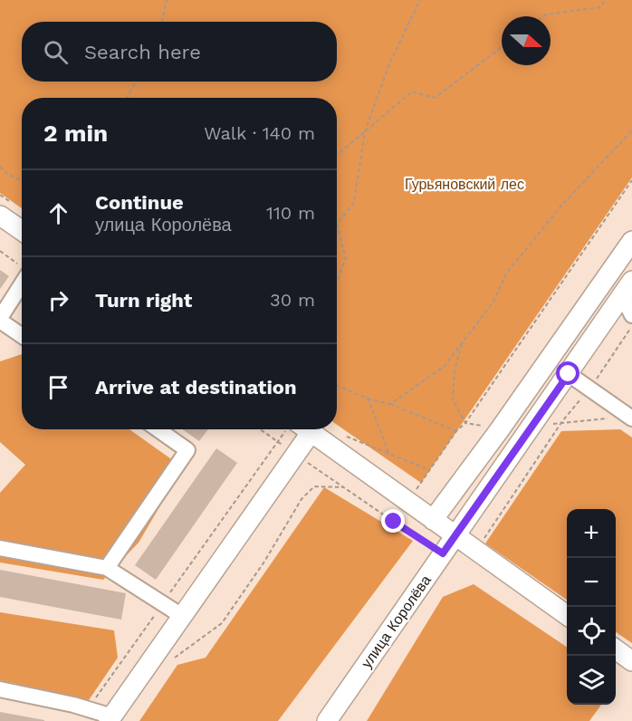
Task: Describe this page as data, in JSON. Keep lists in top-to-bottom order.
{
  "streets": {
    "main road": ["улица Королёва"]
  },
  "parks": ["Гурьяновский лес"],
  "north": "right",
  "page": {
    "search": "Search here",
    "heading": ["2 min", "Walk · 140 m"],
    "list": [
      ["Continue", "улица Королёва", "110 m"],
      ["Turn right", "30 m"],
      "Arrive at destination"
    ],
    "map_buttons": ["+", "−"]
  }
}
